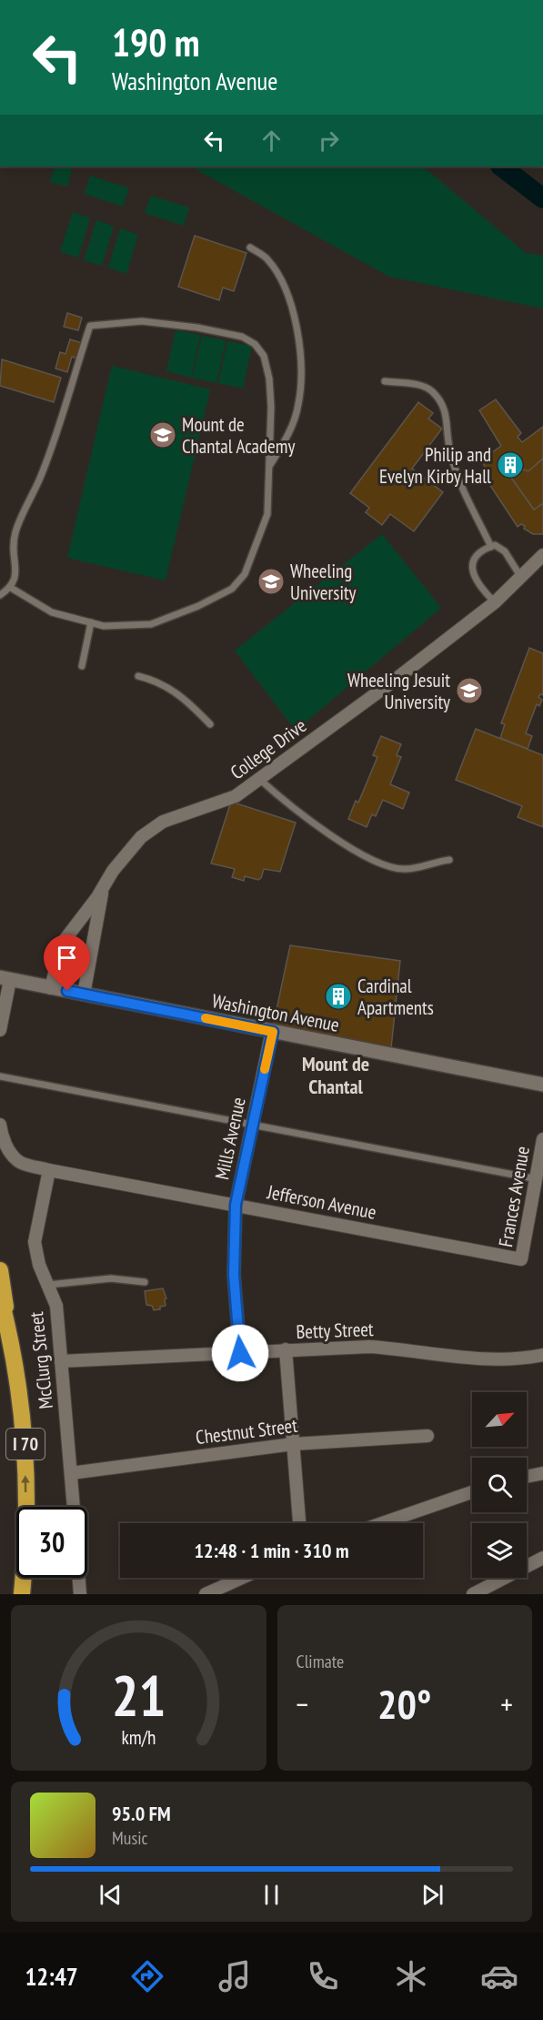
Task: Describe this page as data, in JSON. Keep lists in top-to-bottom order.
{
  "streets": {
    "highway": ["I 70"],
    "street": [
      "College Drive",
      "Washington Avenue",
      "Mills Avenue",
      "Frances Avenue",
      "Jefferson Avenue",
      "Betty Street",
      "McClurg Street",
      "Chestnut Street"
    ]
  },
  "crossings": [
    ["College Drive", "Washington Avenue"],
    ["Washington Avenue", "Mills Avenue"],
    ["Mills Avenue", "Jefferson Avenue"],
    ["Mills Avenue", "Betty Street"],
    ["Frances Avenue", "Jefferson Avenue"],
    ["Jefferson Avenue", "McClurg Street"],
    ["Betty Street", "McClurg Street"],
    ["McClurg Street", "Chestnut Street"]
  ],
  "districts": ["Mount de Chantal"],
  "places": {
    "school or university": ["Mount de Chantal Academy", "Wheeling University", "Wheeling Jesuit University"],
    "building": ["Philip and Evelyn Kirby Hall", "Cardinal Apartments"]
  },
  "north": "top right",
  "page": {
    "turn": ["190 m", "Washington Avenue"],
    "limit": "30",
    "trip": "12:48 · 1 min · 310 m",
    "tile": "Climate",
    "heat": ["−", "20°", "+"],
    "song": ["95.0 FM", "Music"],
    "tabs": "12:47",
    "gauge": ["21", "km/h"]
  }
}
